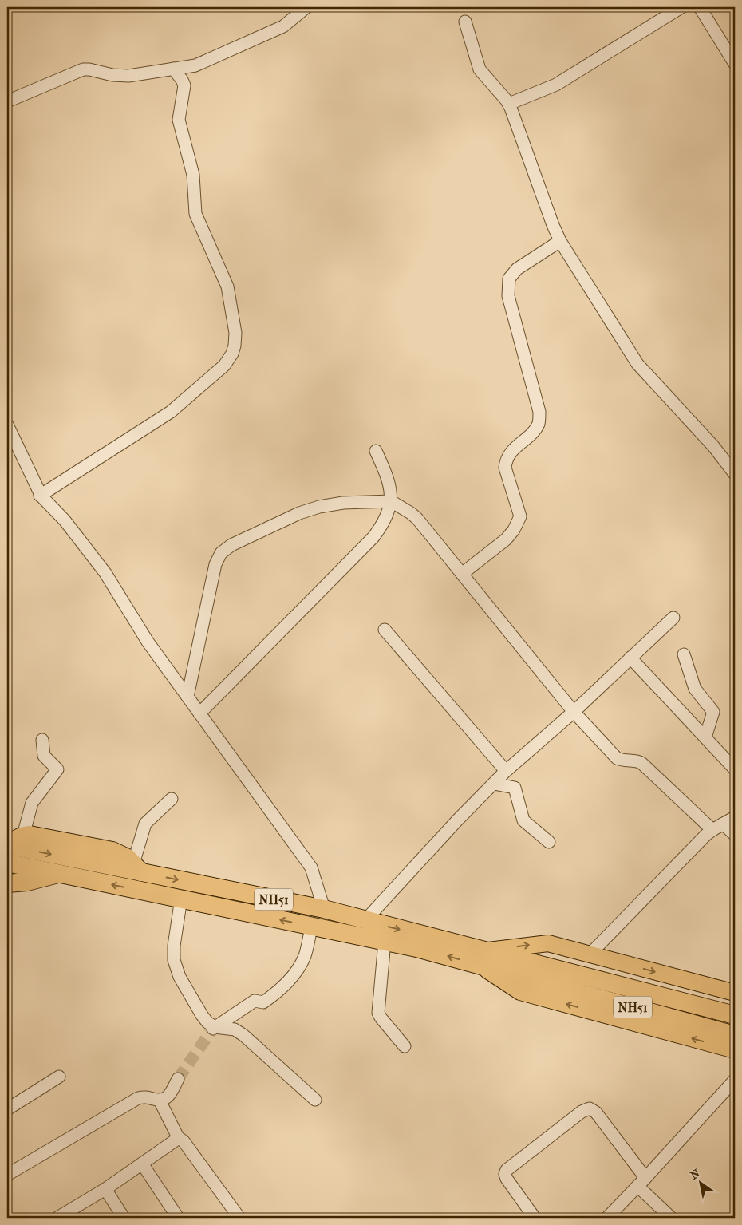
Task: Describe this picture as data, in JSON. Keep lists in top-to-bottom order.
{
  "streets": {
    "highway": ["NH51"]
  },
  "north": "top left"
}
